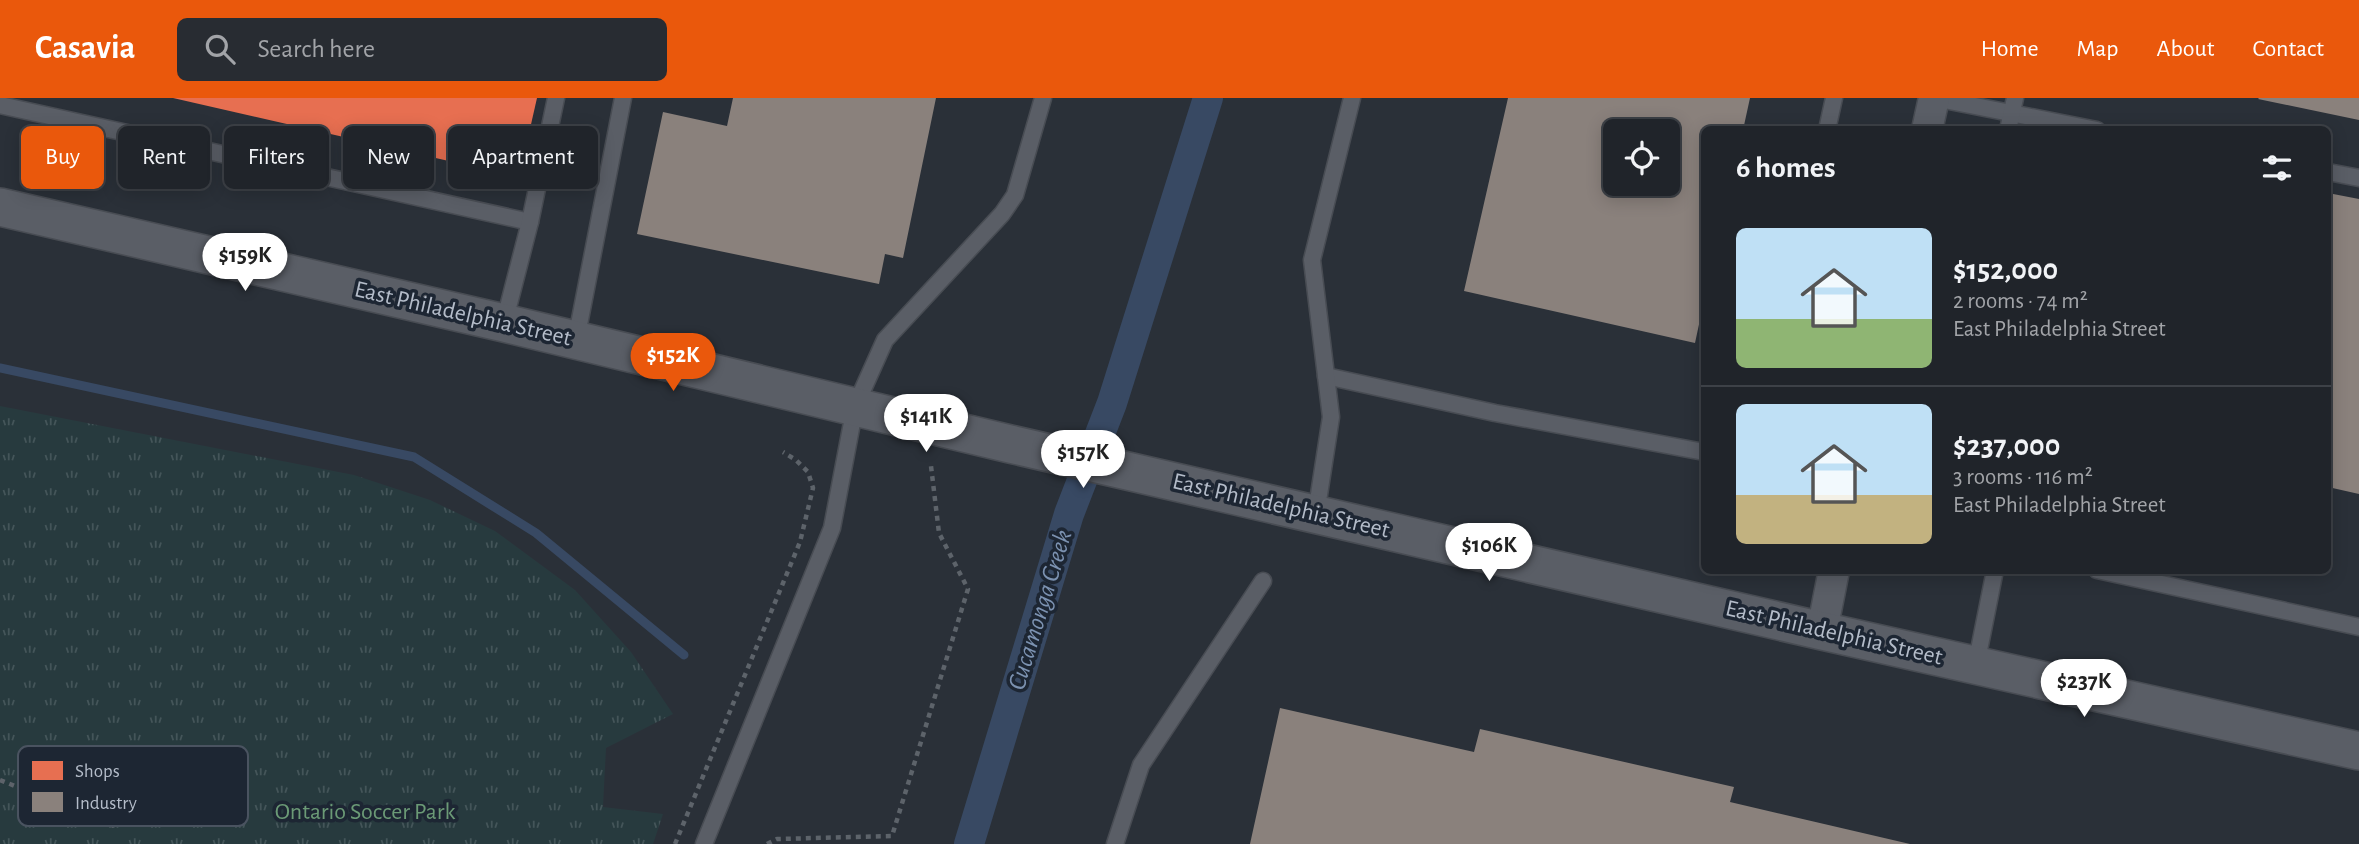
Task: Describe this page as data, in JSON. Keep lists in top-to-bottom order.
{
  "streets": {
    "street": ["East Philadelphia Street"]
  },
  "water": ["Cucamonga Creek"],
  "parks": ["Ontario Soccer Park"],
  "legend": ["Shops", "Industry"],
  "page": {
    "header": "Casavia",
    "search": "Search here",
    "nav": [
      "Home",
      "Map",
      "About",
      "Contact"
    ],
    "chip": [
      "Buy",
      "Rent",
      "Filters",
      "New",
      "Apartment"
    ],
    "heading": "6 homes",
    "list": [
      {
        "name": "$152,000",
        "note": "2 rooms · 74 m² · East Philadelphia Street"
      },
      {
        "name": "$237,000",
        "note": "3 rooms · 116 m² · East Philadelphia Street"
      }
    ],
    "price": [
      "$159K",
      "$152K",
      "$141K",
      "$157K",
      "$106K",
      "$237K"
    ]
  }
}
